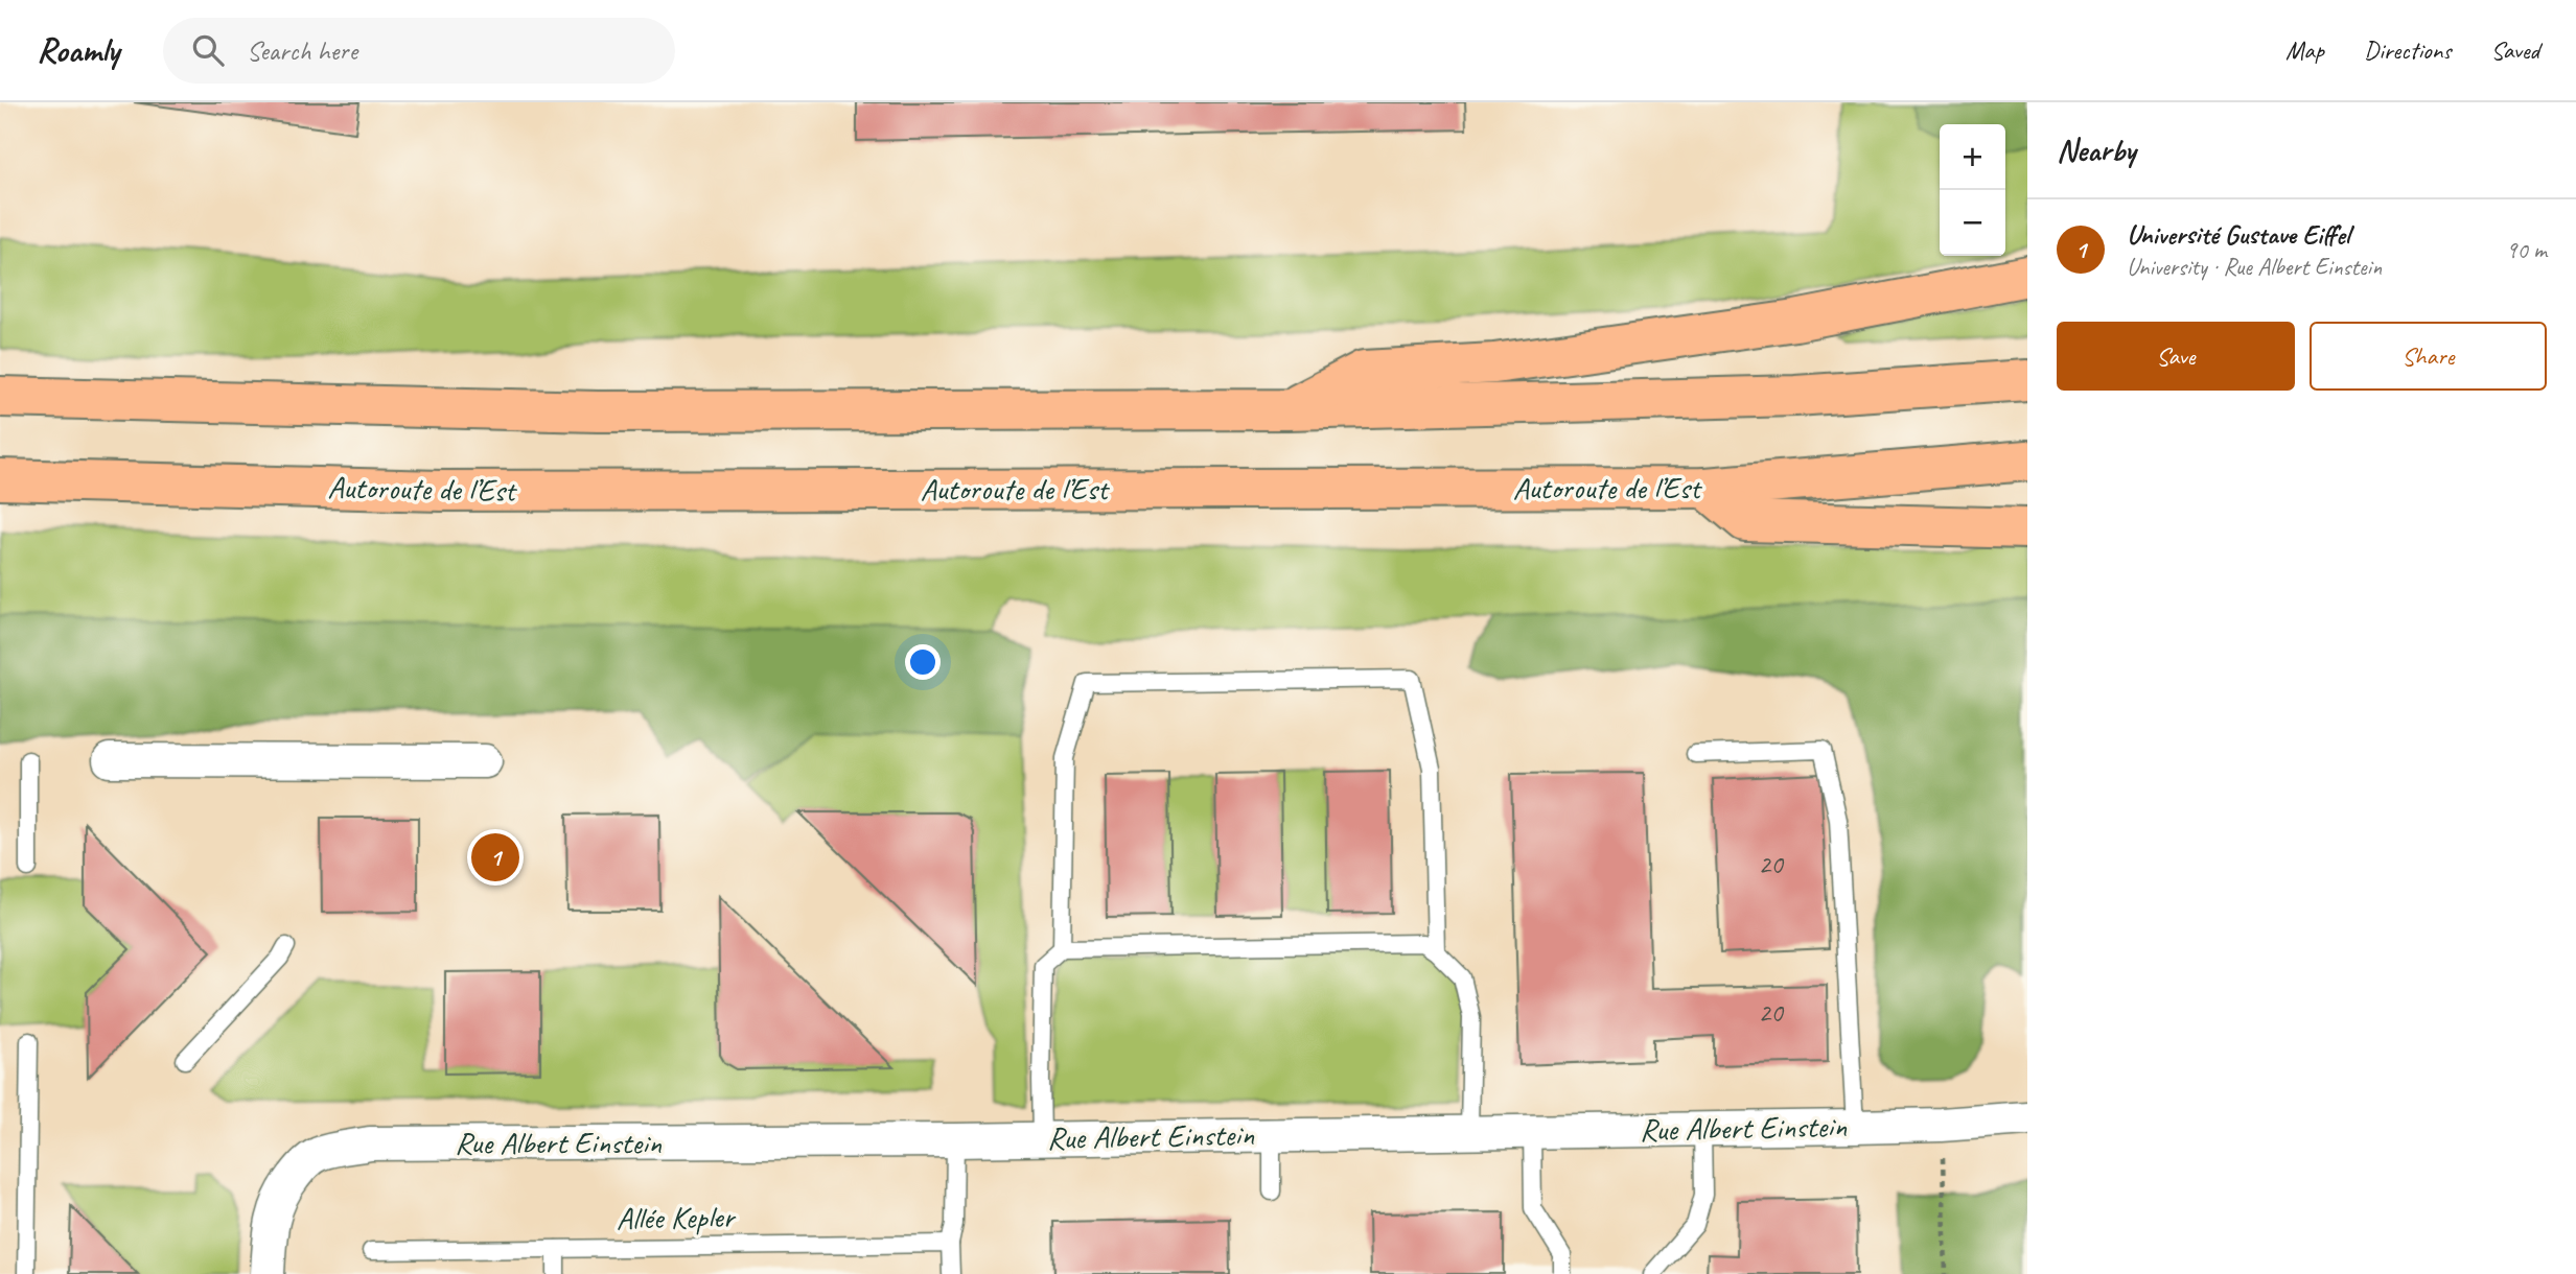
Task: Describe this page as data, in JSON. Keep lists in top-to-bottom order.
{
  "streets": {
    "highway": ["Autoroute de l’Est"],
    "street": ["Rue Albert Einstein"],
    "lane": ["Allée Kepler"]
  },
  "house_numbers": ["20", "20"],
  "page": {
    "header": "Roamly",
    "search": "Search here",
    "nav": ["Map", "Directions", "Saved"],
    "heading": "Nearby",
    "map_buttons": ["+", "−"],
    "list": [
      {
        "mark": "1",
        "name": "Université Gustave Eiffel",
        "note": "University · Rue Albert Einstein",
        "value": "90 m"
      }
    ],
    "buttons": ["Save", "Share"],
    "pins": "1"
  }
}
